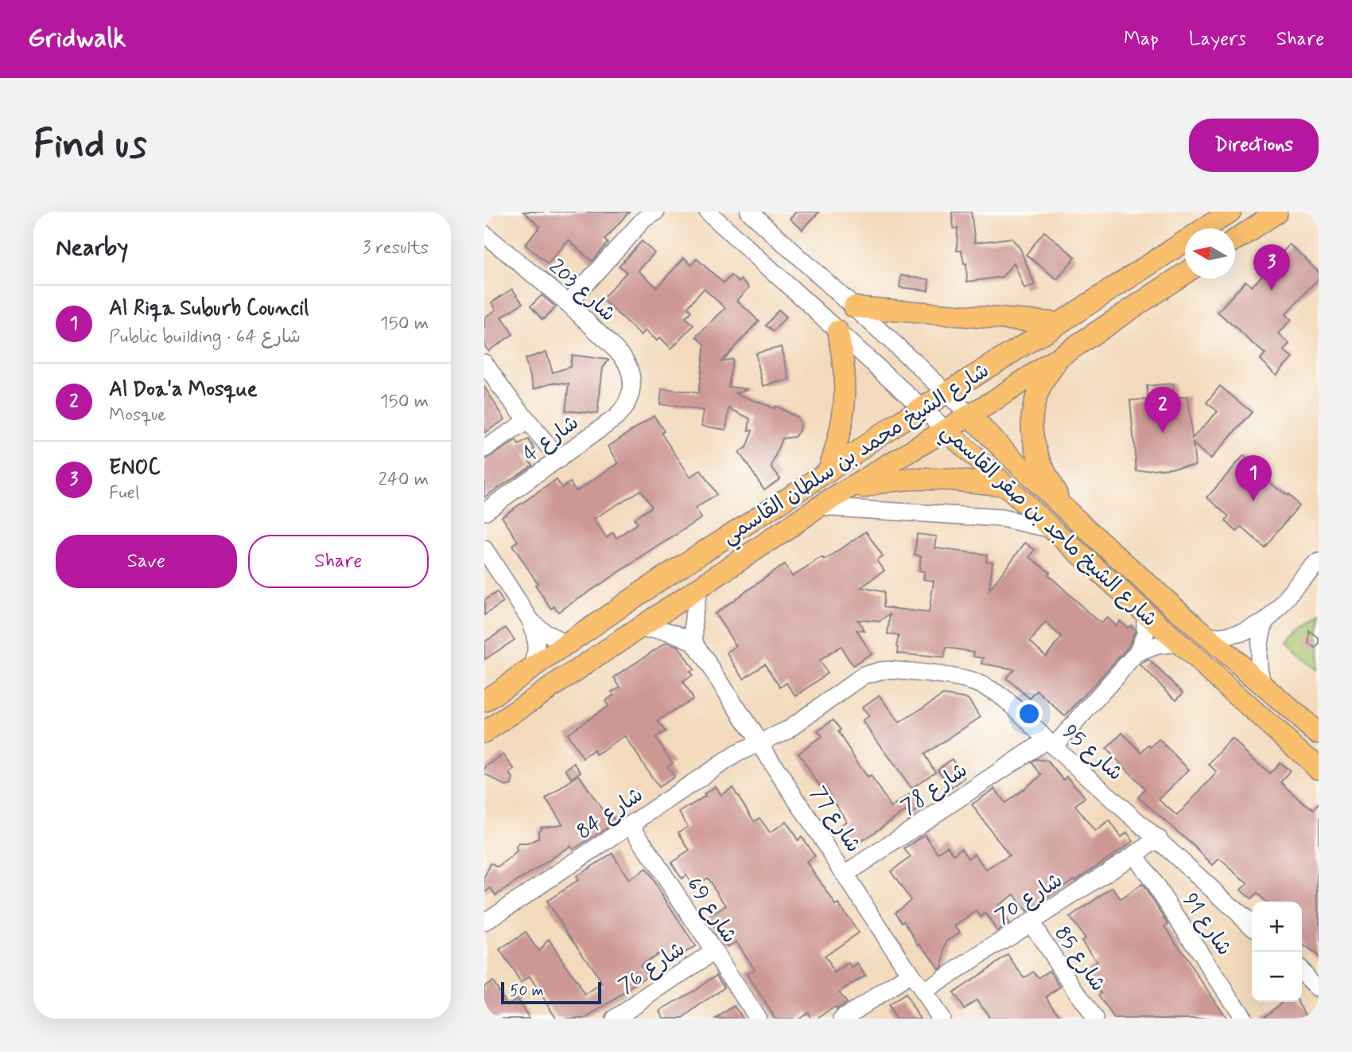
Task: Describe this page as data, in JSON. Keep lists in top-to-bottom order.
{
  "streets": {
    "main road": ["شارع الشيخ محمد بن سلطان القاسمي", "شارع الشيخ ماجد بن صقر القاسمي"],
    "street": [
      "شارع 203",
      "شارع 4",
      "شارع 95",
      "شارع 78",
      "شارع 84",
      "شارع 77",
      "شارع 70",
      "شارع 69",
      "شارع 91",
      "شارع 85",
      "شارع 76"
    ]
  },
  "crossings": [
    ["شارع 203", "شارع 4"],
    ["شارع الشيخ محمد بن سلطان القاسمي", "شارع الشيخ ماجد بن صقر القاسمي"],
    ["شارع 95", "شارع 78"],
    ["شارع 95", "شارع 84"],
    ["شارع 95", "شارع 77"],
    ["شارع 95", "شارع 70"],
    ["شارع 78", "شارع 77"],
    ["شارع 84", "شارع 77"],
    ["شارع 84", "شارع 69"],
    ["شارع 77", "شارع 70"],
    ["شارع 70", "شارع 91"],
    ["شارع 70", "شارع 85"],
    ["شارع 69", "شارع 76"]
  ],
  "scale_bar": "50 m",
  "north": "left",
  "page": {
    "header": "Gridwalk",
    "nav": ["Map", "Layers", "Share"],
    "buttons": [
      "Directions",
      ["Save", "Share"]
    ],
    "title": "Find us",
    "heading": ["Nearby", "3 results"],
    "pins": ["3", "2", "1"],
    "list": [
      {
        "mark": "1",
        "name": "Al Riqa Suburb Council",
        "note": "Public building · شارع 64",
        "value": "150 m"
      },
      {
        "mark": "2",
        "name": "Al Doa'a Mosque",
        "note": "Mosque",
        "value": "150 m"
      },
      {
        "mark": "3",
        "name": "ENOC",
        "note": "Fuel",
        "value": "240 m"
      }
    ],
    "map_buttons": ["+", "−"],
    "scale": "50 m"
  }
}
